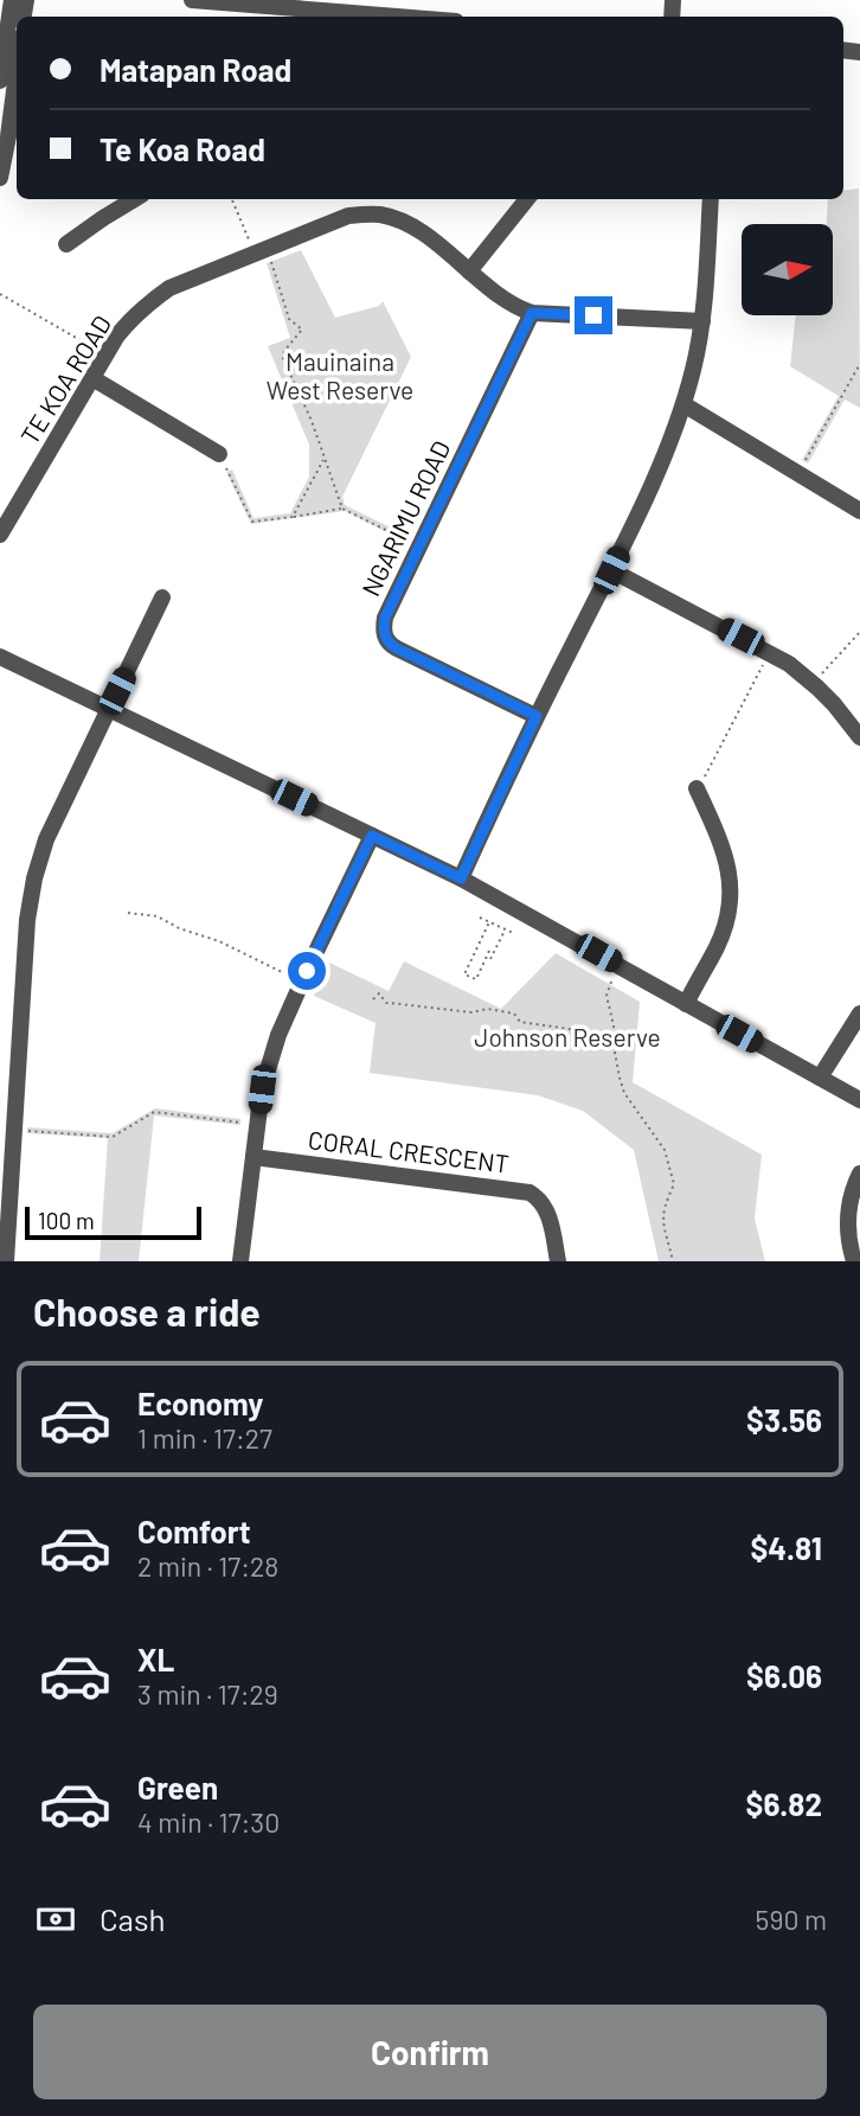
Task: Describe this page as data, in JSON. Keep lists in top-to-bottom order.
{
  "streets": {
    "street": ["TE KOA ROAD", "NGARIMU ROAD", "CORAL CRESCENT"]
  },
  "crossings": [
    ["TE KOA ROAD", "NGARIMU ROAD"]
  ],
  "parks": ["Mauinaina West Reserve", "Johnson Reserve"],
  "scale_bar": "100 m",
  "north": "right",
  "page": {
    "banner": ["Matapan Road", "Te Koa Road"],
    "scale": "100 m",
    "heading": "Choose a ride",
    "list": [
      {
        "name": "Economy",
        "note": "1 min · 17:27",
        "value": "$3.56"
      },
      {
        "name": "Comfort",
        "note": "2 min · 17:28",
        "value": "$4.81"
      },
      {
        "name": "XL",
        "note": "3 min · 17:29",
        "value": "$6.06"
      },
      {
        "name": "Green",
        "note": "4 min · 17:30",
        "value": "$6.82"
      }
    ],
    "pay": ["Cash", "590 m"],
    "buttons": "Confirm"
  }
}
